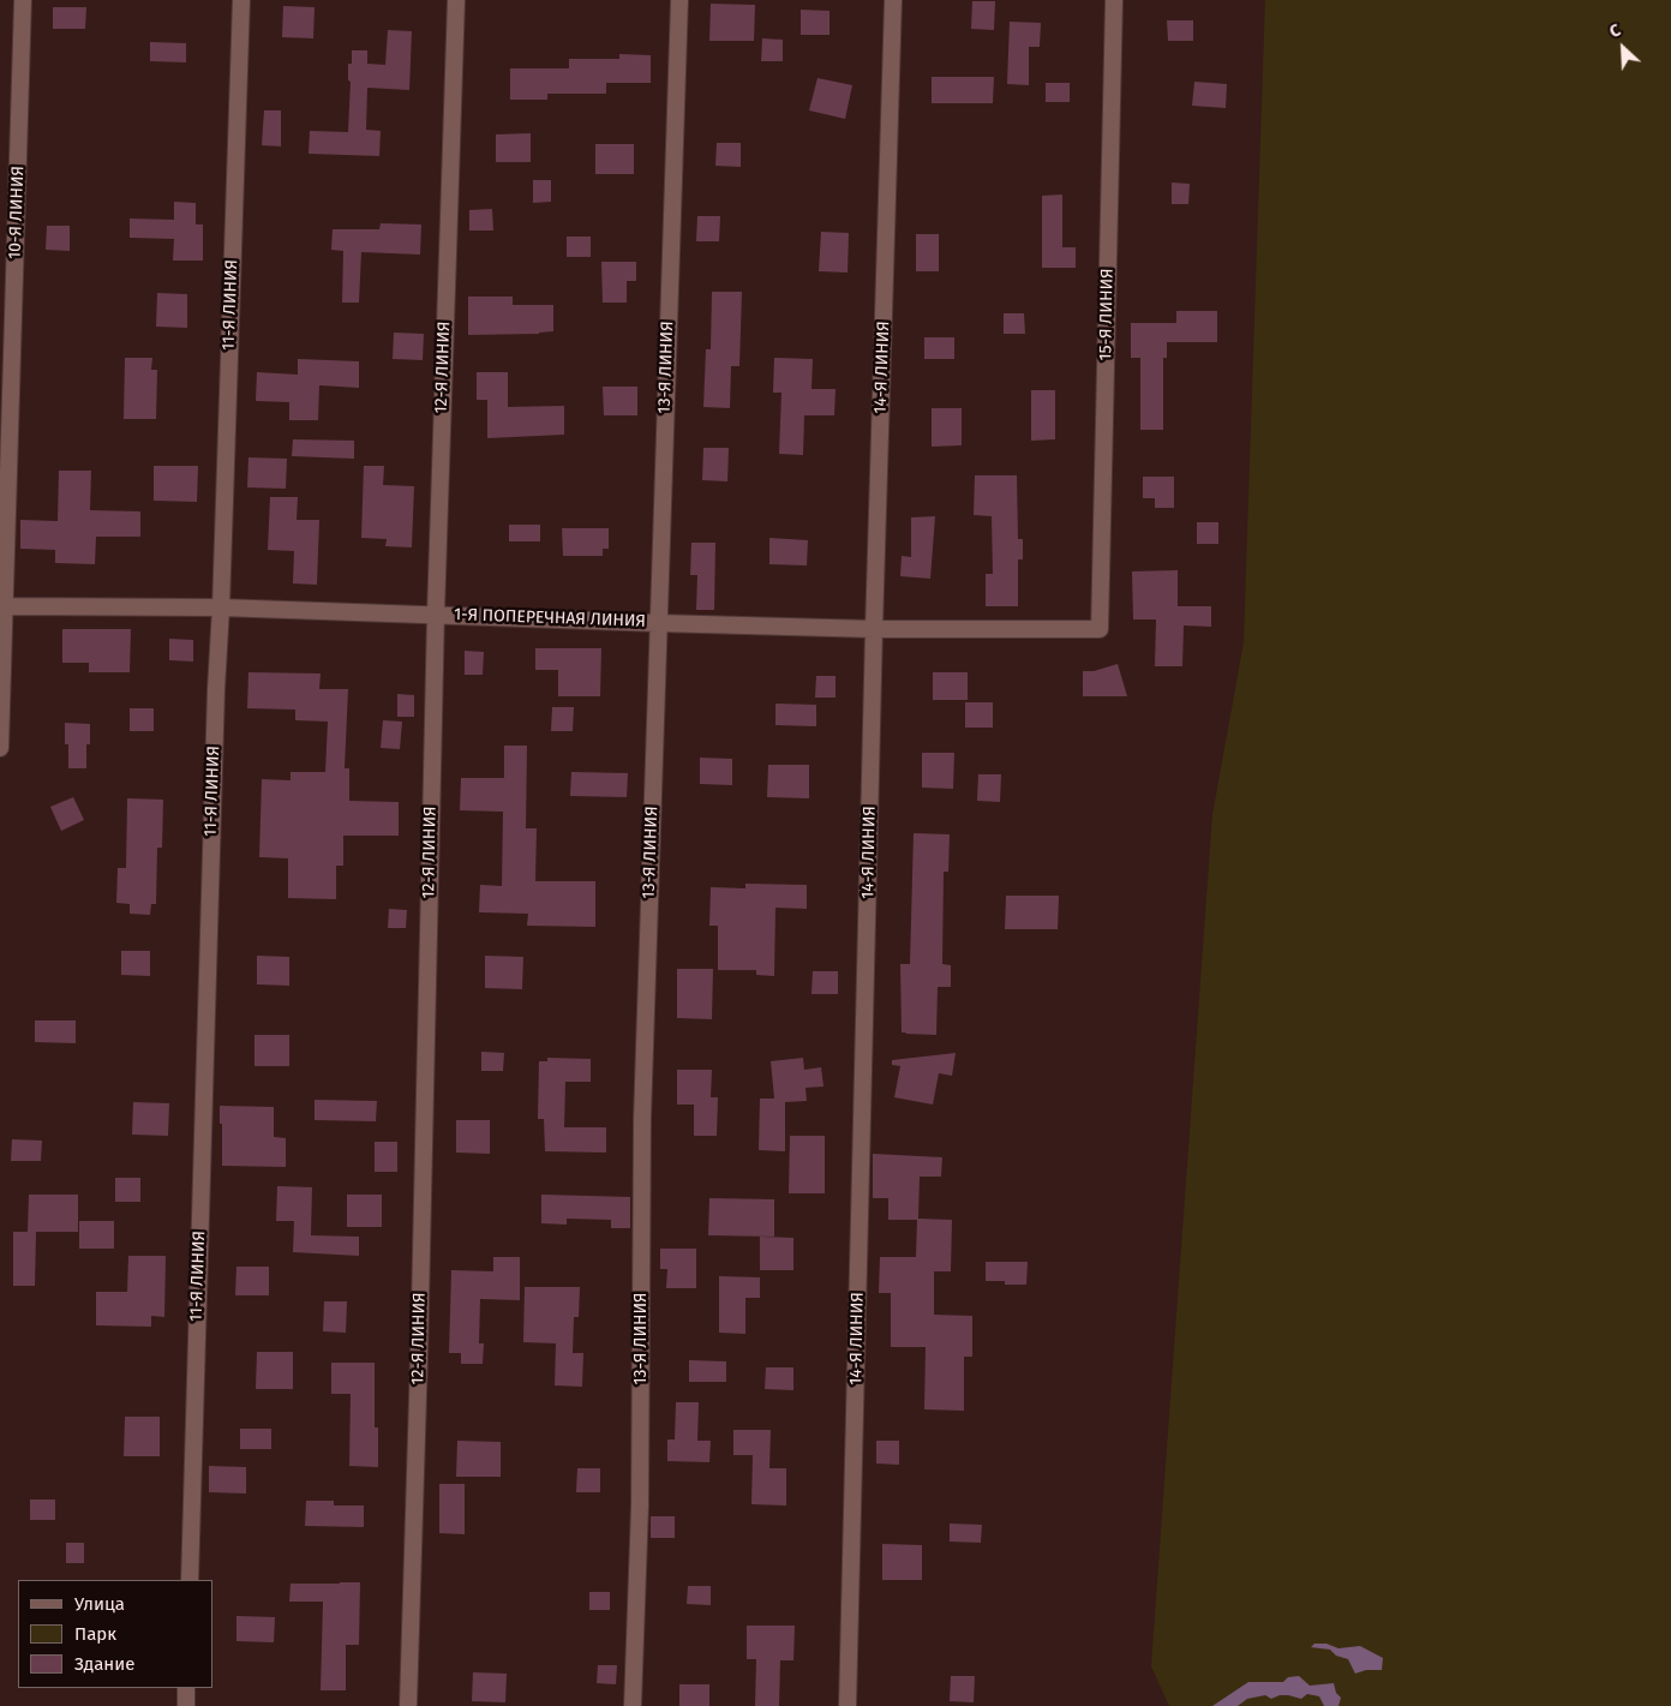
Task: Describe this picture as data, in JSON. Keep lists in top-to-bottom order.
{
  "streets": {
    "street": [
      "10-Я ЛИНИЯ",
      "11-Я ЛИНИЯ",
      "15-Я ЛИНИЯ",
      "12-Я ЛИНИЯ",
      "13-Я ЛИНИЯ",
      "14-Я ЛИНИЯ",
      "1-Я ПОПЕРЕЧНАЯ ЛИНИЯ"
    ]
  },
  "crossings": [
    ["10-Я ЛИНИЯ", "1-Я ПОПЕРЕЧНАЯ ЛИНИЯ"],
    ["11-Я ЛИНИЯ", "1-Я ПОПЕРЕЧНАЯ ЛИНИЯ"],
    ["15-Я ЛИНИЯ", "1-Я ПОПЕРЕЧНАЯ ЛИНИЯ"],
    ["12-Я ЛИНИЯ", "1-Я ПОПЕРЕЧНАЯ ЛИНИЯ"],
    ["13-Я ЛИНИЯ", "1-Я ПОПЕРЕЧНАЯ ЛИНИЯ"],
    ["14-Я ЛИНИЯ", "1-Я ПОПЕРЕЧНАЯ ЛИНИЯ"]
  ],
  "legend": ["Улица", "Парк", "Здание"],
  "north": "top left"
}
